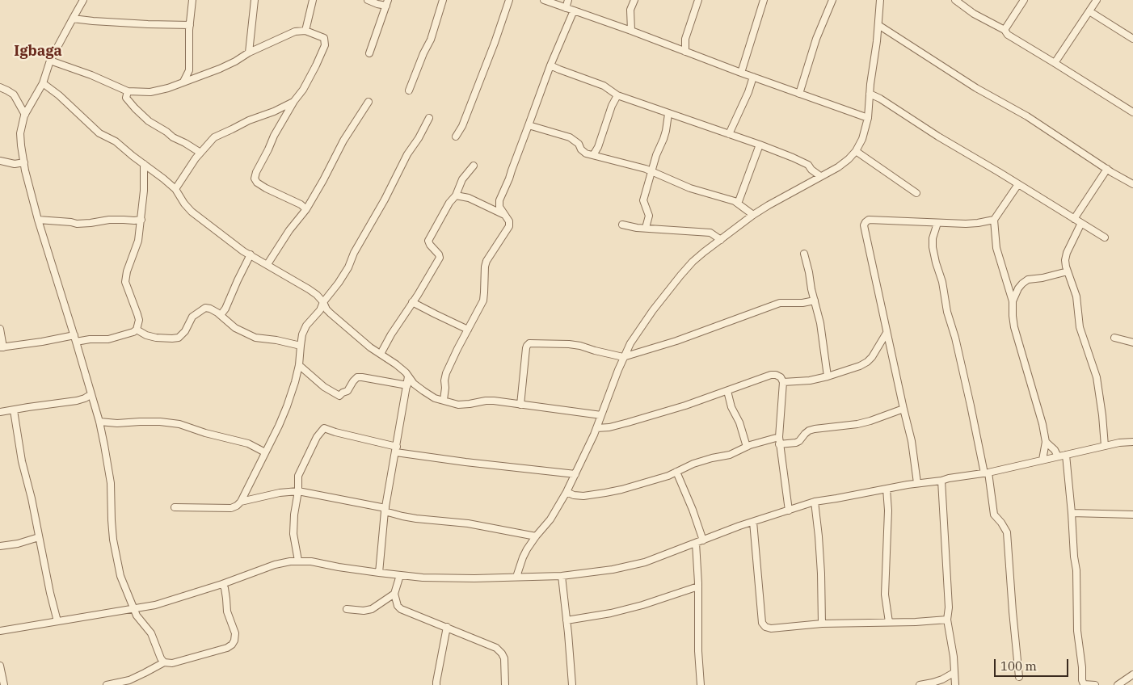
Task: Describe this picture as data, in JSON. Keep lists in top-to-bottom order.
{
  "districts": ["Igbaga"],
  "scale_bar": "100 m"
}
